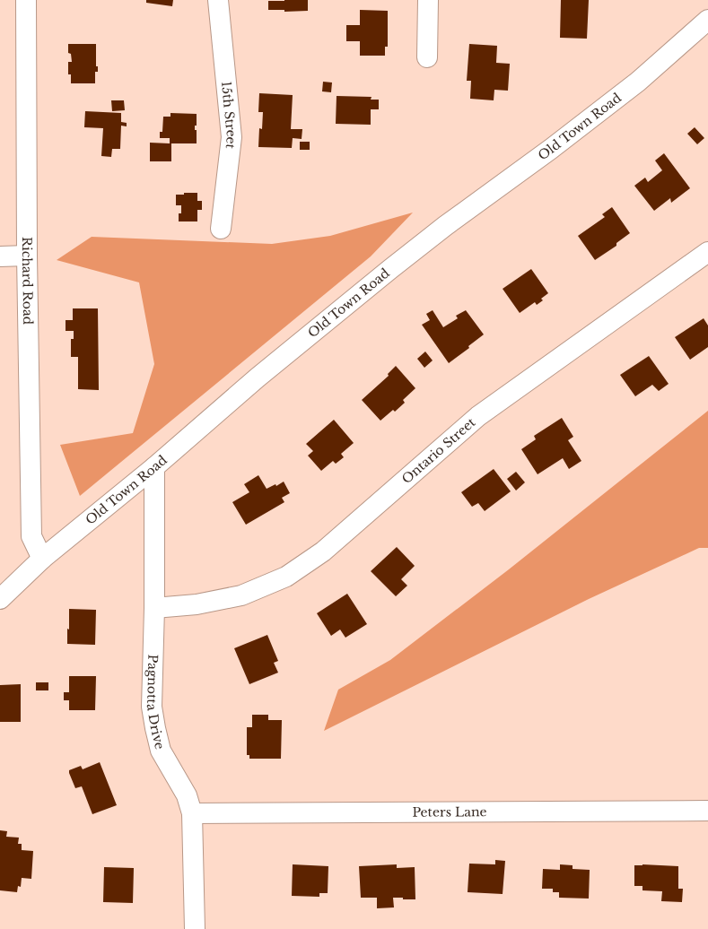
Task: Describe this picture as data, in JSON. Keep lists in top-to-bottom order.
{
  "streets": {
    "street": [
      "15th Street",
      "Old Town Road",
      "Richard Road",
      "Ontario Street",
      "Pagnotta Drive",
      "Peters Lane"
    ]
  },
  "crossings": [
    ["Old Town Road", "Richard Road"],
    ["Old Town Road", "Pagnotta Drive"],
    ["Ontario Street", "Pagnotta Drive"],
    ["Pagnotta Drive", "Peters Lane"]
  ]
}
